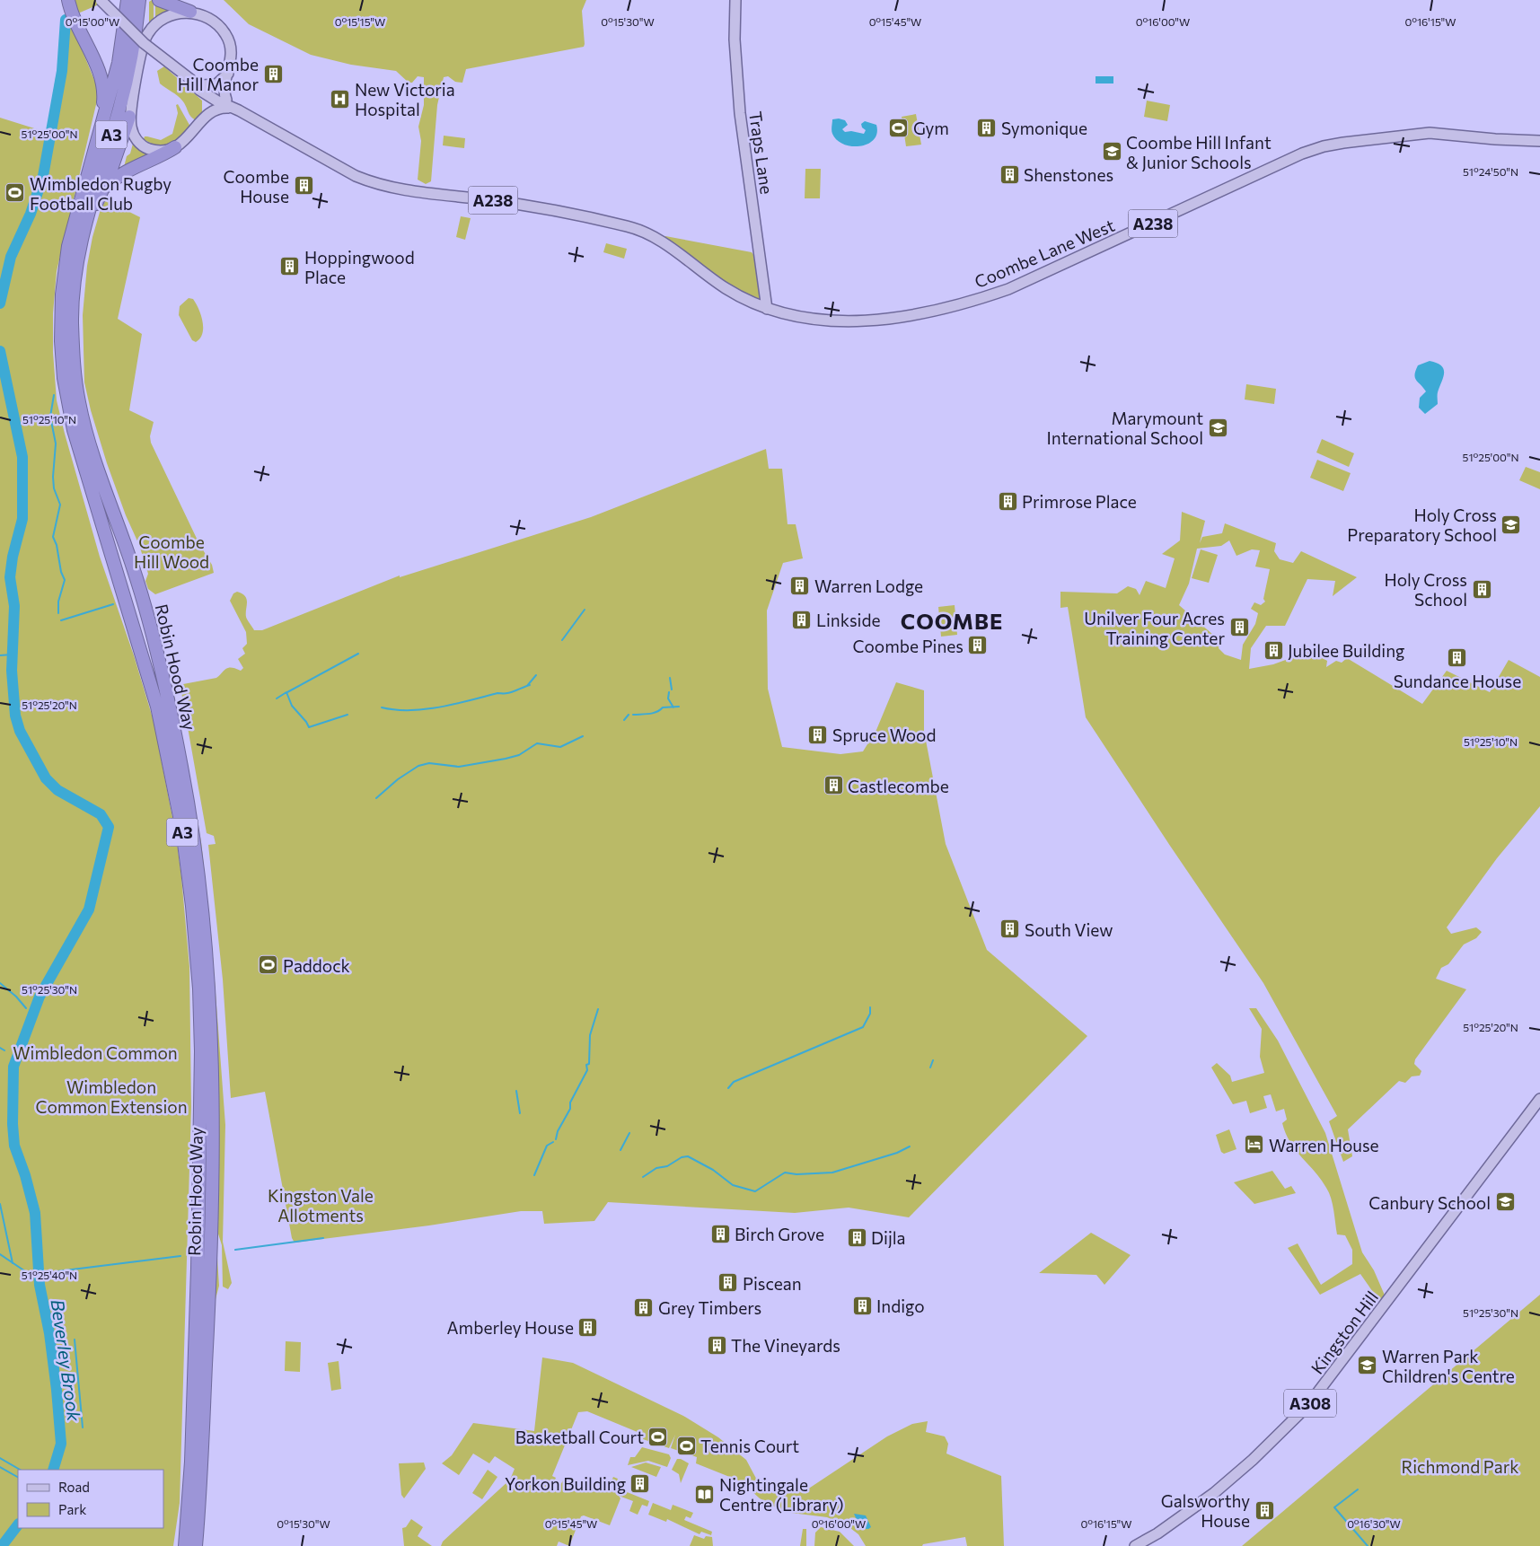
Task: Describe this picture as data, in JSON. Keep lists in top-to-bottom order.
{
  "streets": {
    "highway": ["A3", "Robin Hood Way"],
    "main road": [
      "Traps Lane",
      "A238",
      "Coombe Lane West",
      "Kingston Hill",
      "A308"
    ]
  },
  "crossings": [
    ["Traps Lane", "Coombe Lane West"]
  ],
  "districts": ["COOMBE"],
  "water": ["Beverley Brook"],
  "parks": [
    "Coombe Hill Wood",
    "Wimbledon Common",
    "Wimbledon Common Extension",
    "Kingston Vale Allotments",
    "Richmond Park"
  ],
  "places": {
    "building": [
      "Coombe Hill Manor",
      "Symonique",
      "Shenstones",
      "Coombe House",
      "Hoppingwood Place",
      "Primrose Place",
      "Warren Lodge",
      "Holy Cross School",
      "Linkside",
      "Unilver Four Acres Training Center",
      "Coombe Pines",
      "Jubilee Building",
      "Sundance House",
      "Spruce Wood",
      "Castlecombe",
      "South View",
      "Birch Grove",
      "Dijla",
      "Piscean",
      "Indigo",
      "Grey Timbers",
      "Amberley House",
      "The Vineyards",
      "Yorkon Building",
      "Galsworthy House"
    ],
    "hospital": ["New Victoria Hospital"],
    "sports": [
      "Gym",
      "Wimbledon Rugby Football Club",
      "Paddock",
      "Basketball Court",
      "Tennis Court"
    ],
    "school or university": [
      "Coombe Hill Infant & Junior Schools",
      "Marymount International School",
      "Holy Cross Preparatory School",
      "Canbury School",
      "Warren Park Children's Centre"
    ],
    "hotel": ["Warren House"],
    "library": ["Nightingale Centre (Library)"]
  },
  "legend": ["Road", "Park"],
  "coordinates": [
    "0°15'00\"W",
    "0°15'15\"W",
    "0°15'30\"W",
    "0°15'45\"W",
    "0°16'00\"W",
    "0°16'15\"W",
    "51°25'00\"N",
    "51°24'50\"N",
    "51°25'10\"N",
    "51°25'20\"N",
    "51°25'30\"N",
    "51°25'40\"N",
    "0°16'30\"W"
  ]
}
